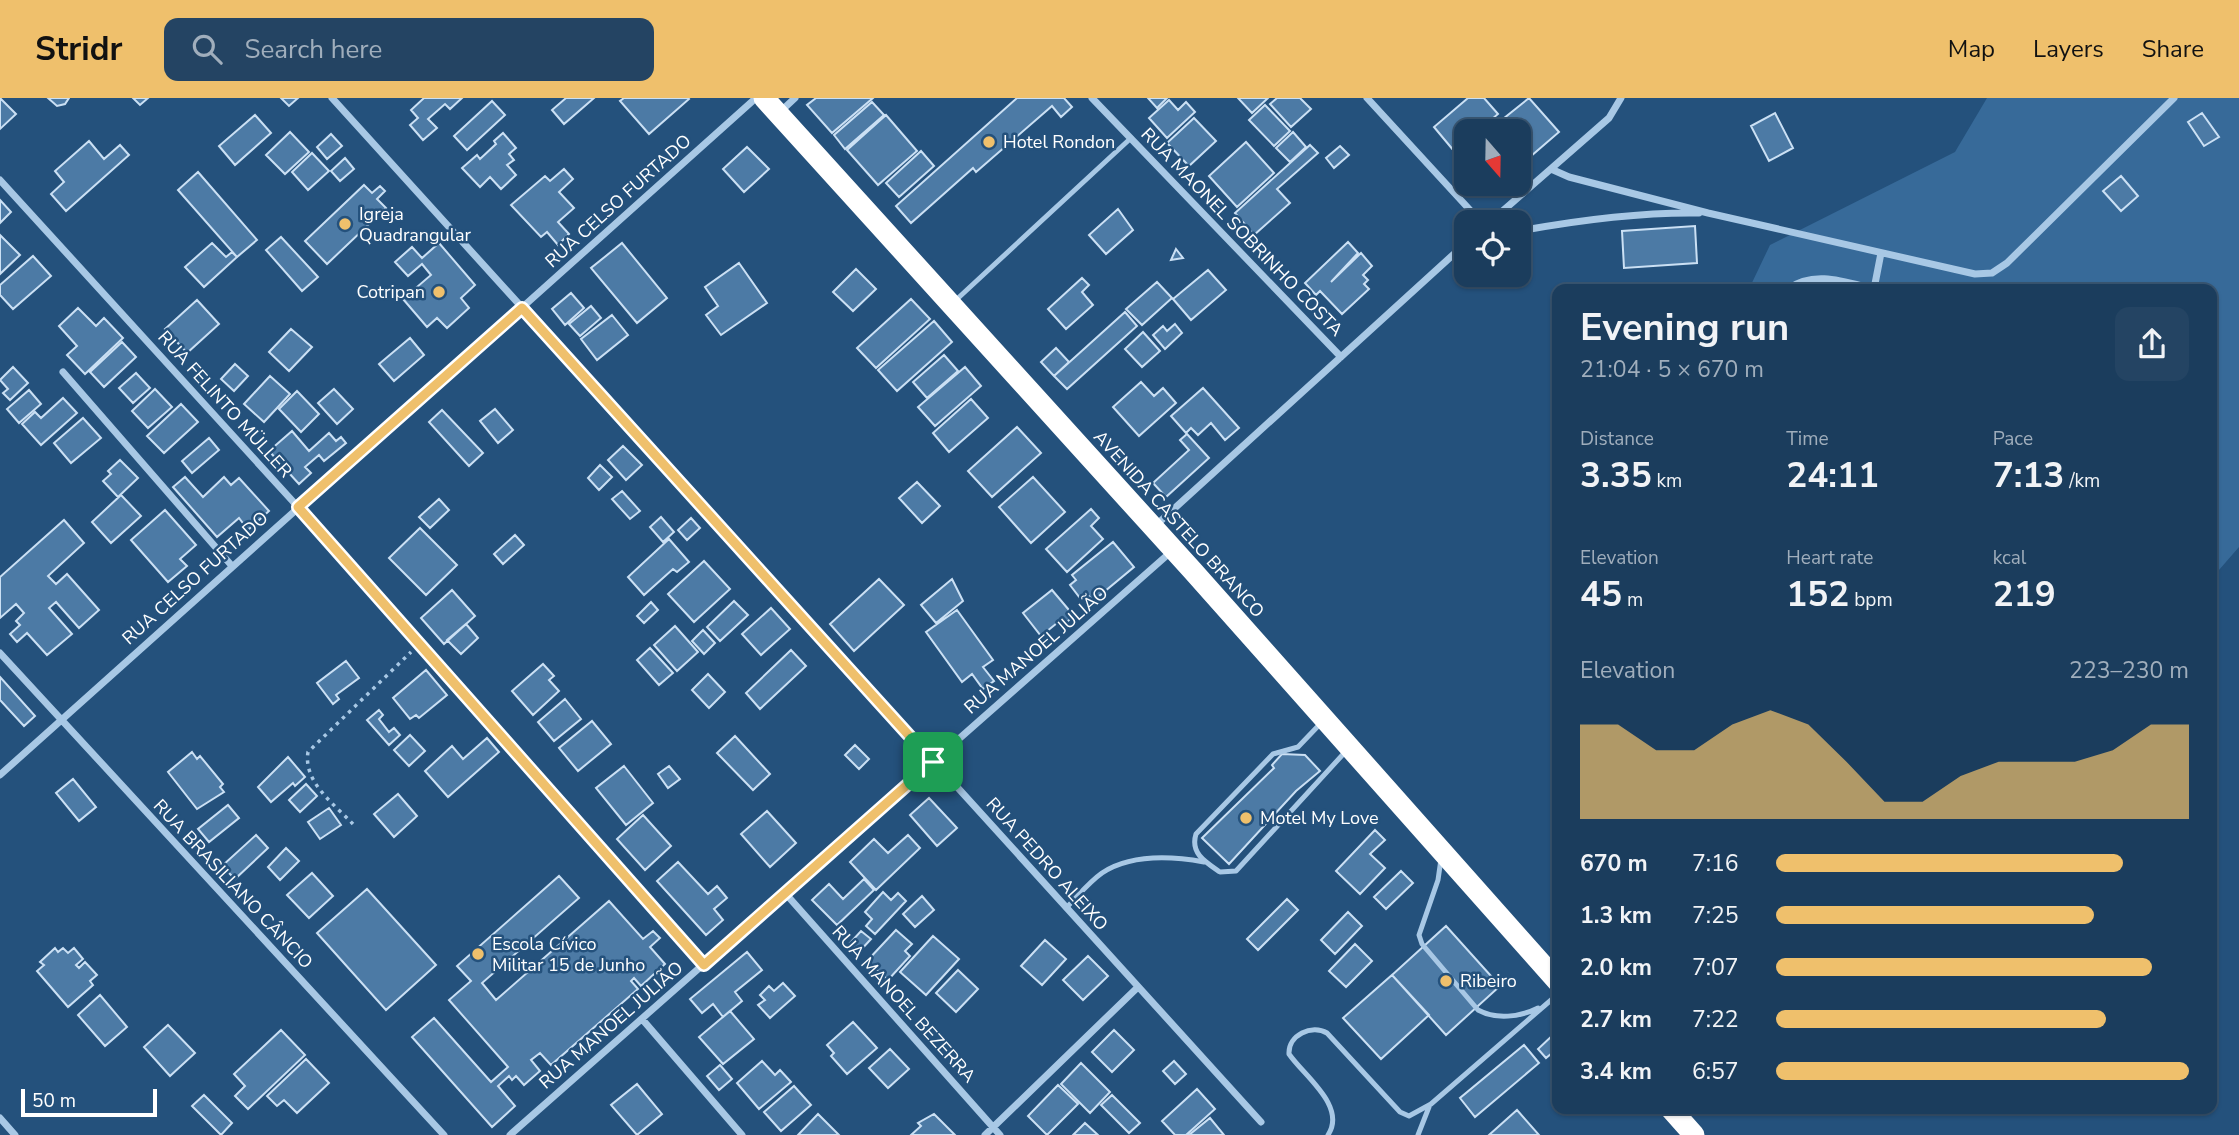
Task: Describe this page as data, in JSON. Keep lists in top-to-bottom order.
{
  "streets": {
    "highway": ["AVENIDA CASTELO BRANCO"],
    "street": [
      "RUA CELSO FURTADO",
      "RUA MAONEL SOBRINHO COSTA",
      "RUA FELINTO MÜLLER",
      "RUA MANOEL JULIÃO",
      "RUA PEDRO ALEIXO",
      "RUA BRASILIANO CÂNCIO",
      "RUA MANOEL BEZERRA"
    ]
  },
  "crossings": [
    ["RUA CELSO FURTADO", "RUA FELINTO MÜLLER"],
    ["RUA CELSO FURTADO", "RUA PEDRO ALEIXO"],
    ["RUA CELSO FURTADO", "RUA BRASILIANO CÂNCIO"],
    ["RUA FELINTO MÜLLER", "RUA MANOEL JULIÃO"],
    ["AVENIDA CASTELO BRANCO", "RUA MANOEL JULIÃO"],
    ["RUA MANOEL JULIÃO", "RUA PEDRO ALEIXO"],
    ["RUA MANOEL JULIÃO", "RUA MANOEL BEZERRA"]
  ],
  "places": [
    "Hotel Rondon",
    "Igreja Quadrangular",
    "Cotripan",
    "Motel My Love",
    "Escola Cívico Militar 15 de Junho",
    "Ribeiro"
  ],
  "scale_bar": "50 m",
  "north": "bottom",
  "page": {
    "header": "Stridr",
    "search": "Search here",
    "nav": ["Map", "Layers", "Share"],
    "heading": ["Evening run", "21:04 · 5 × 670 m"],
    "stats": [
      ["Distance", "3.35 km"],
      ["Time", "24:11"],
      ["Pace", "7:13 /km"],
      ["Elevation", "45 m"],
      ["Heart rate", "152 bpm"],
      ["kcal", "219"]
    ],
    "chart": ["Elevation", "223–230 m"],
    "list": [
      {
        "name": "670 m",
        "note": "7:16"
      },
      {
        "name": "1.3 km",
        "note": "7:25"
      },
      {
        "name": "2.0 km",
        "note": "7:07"
      },
      {
        "name": "2.7 km",
        "note": "7:22"
      },
      {
        "name": "3.4 km",
        "note": "6:57"
      }
    ],
    "scale": "50 m"
  }
}
